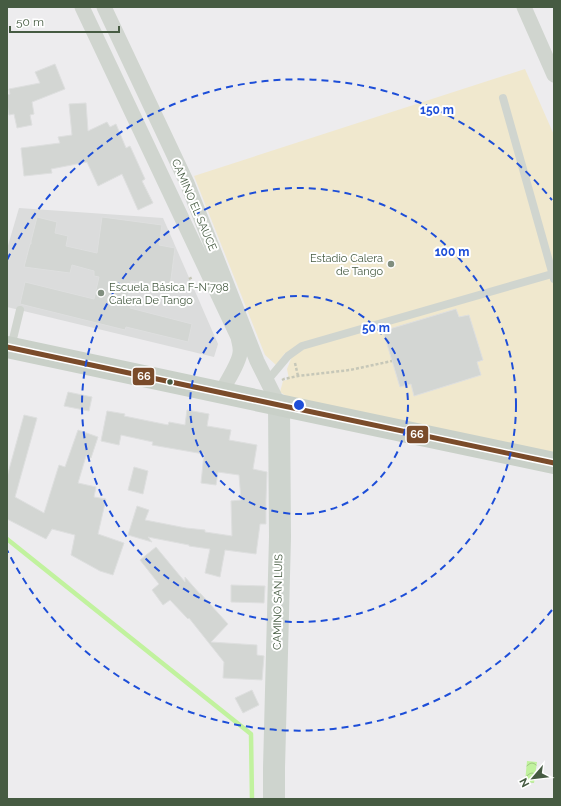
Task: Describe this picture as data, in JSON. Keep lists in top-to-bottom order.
{
  "streets": {
    "street": ["CAMINO EL SAUCE", "CAMINO SAN LUIS"]
  },
  "crossings": [
    ["CAMINO EL SAUCE", "CAMINO SAN LUIS"]
  ],
  "places": ["Estadio Calera de Tango", "Escuela Básica F-N°798 Calera De Tango"],
  "lines": ["transit line 66"],
  "scale_bar": "50 m",
  "north": "bottom left",
  "rings": ["150 m", "100 m", "50 m"]
}
